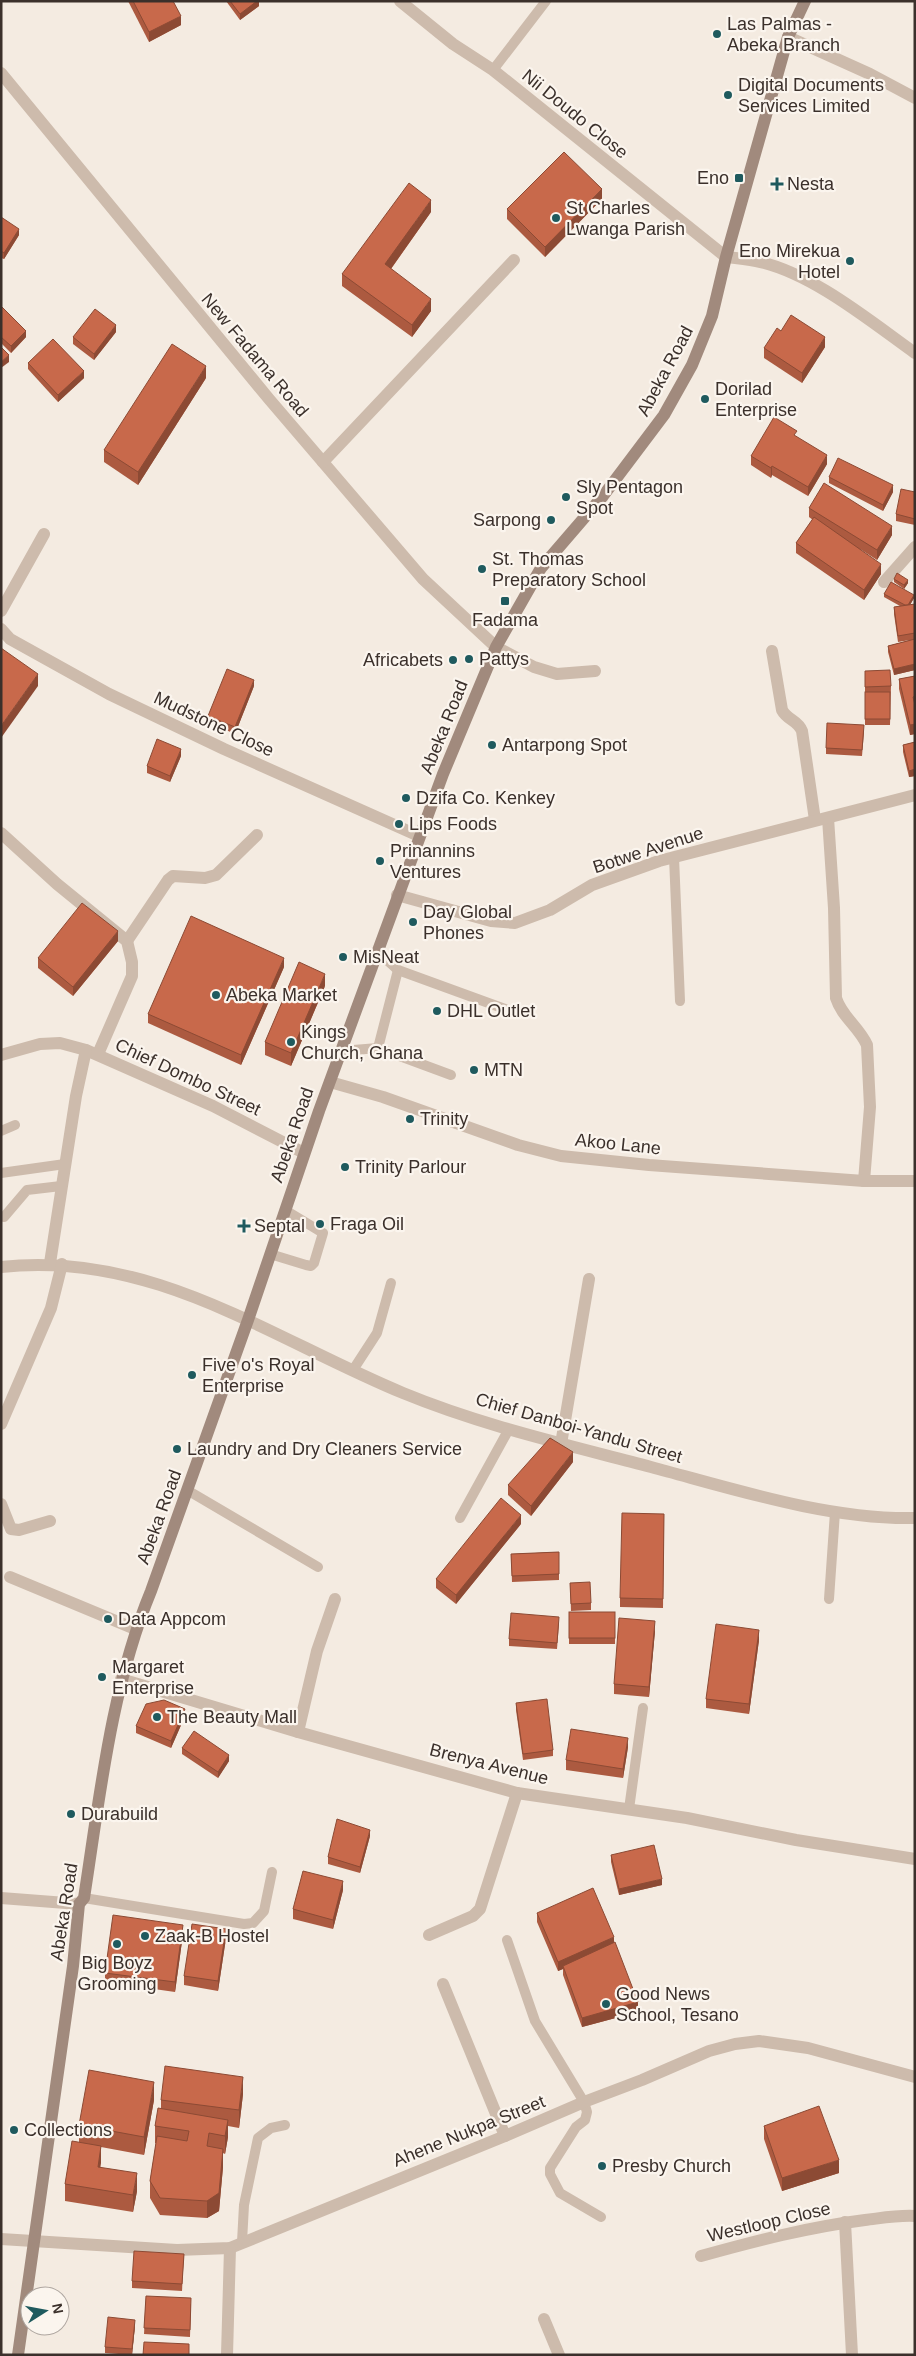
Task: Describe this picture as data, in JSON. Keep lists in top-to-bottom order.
{
  "streets": {
    "street": [
      "Nii Doudo Close",
      "New Fadama Road",
      "Abeka Road",
      "Mudstone Close",
      "Botwe Avenue",
      "Chief Dombo Street",
      "Akoo Lane",
      "Chief Danboi-Yandu Street",
      "Brenya Avenue",
      "Ahene Nukpa Street",
      "Westloop Close"
    ]
  },
  "crossings": [
    ["Nii Doudo Close", "Abeka Road"],
    ["New Fadama Road", "Abeka Road"],
    ["Abeka Road", "Mudstone Close"],
    ["Abeka Road", "Botwe Avenue"],
    ["Abeka Road", "Chief Dombo Street"],
    ["Abeka Road", "Akoo Lane"],
    ["Abeka Road", "Chief Danboi-Yandu Street"],
    ["Abeka Road", "Brenya Avenue"],
    ["Abeka Road", "Ahene Nukpa Street"]
  ],
  "places": {
    "other": [
      "Las Palmas - Abeka Branch",
      "Digital Documents Services Limited",
      "St Charles Lwanga Parish",
      "Eno Mirekua Hotel",
      "Dorilad Enterprise",
      "Sly Pentagon Spot",
      "Sarpong",
      "St. Thomas Preparatory School",
      "Pattys",
      "Africabets",
      "Antarpong Spot",
      "Dzifa Co. Kenkey",
      "Lips Foods",
      "Prinannins Ventures",
      "Day Global Phones",
      "MisNeat",
      "Abeka Market",
      "DHL Outlet",
      "Kings Church, Ghana",
      "MTN",
      "Trinity",
      "Trinity Parlour",
      "Fraga Oil",
      "Five o's Royal Enterprise",
      "Laundry and Dry Cleaners Service",
      "Data Appcom",
      "Margaret Enterprise",
      "The Beauty Mall",
      "Durabuild",
      "Zaak-B Hostel",
      "Big Boyz Grooming",
      "Good News School, Tesano",
      "Collections",
      "Presby Church"
    ],
    "transit": ["Eno", "Fadama"],
    "health": ["Nesta", "Septal"]
  },
  "north": "right"
}
